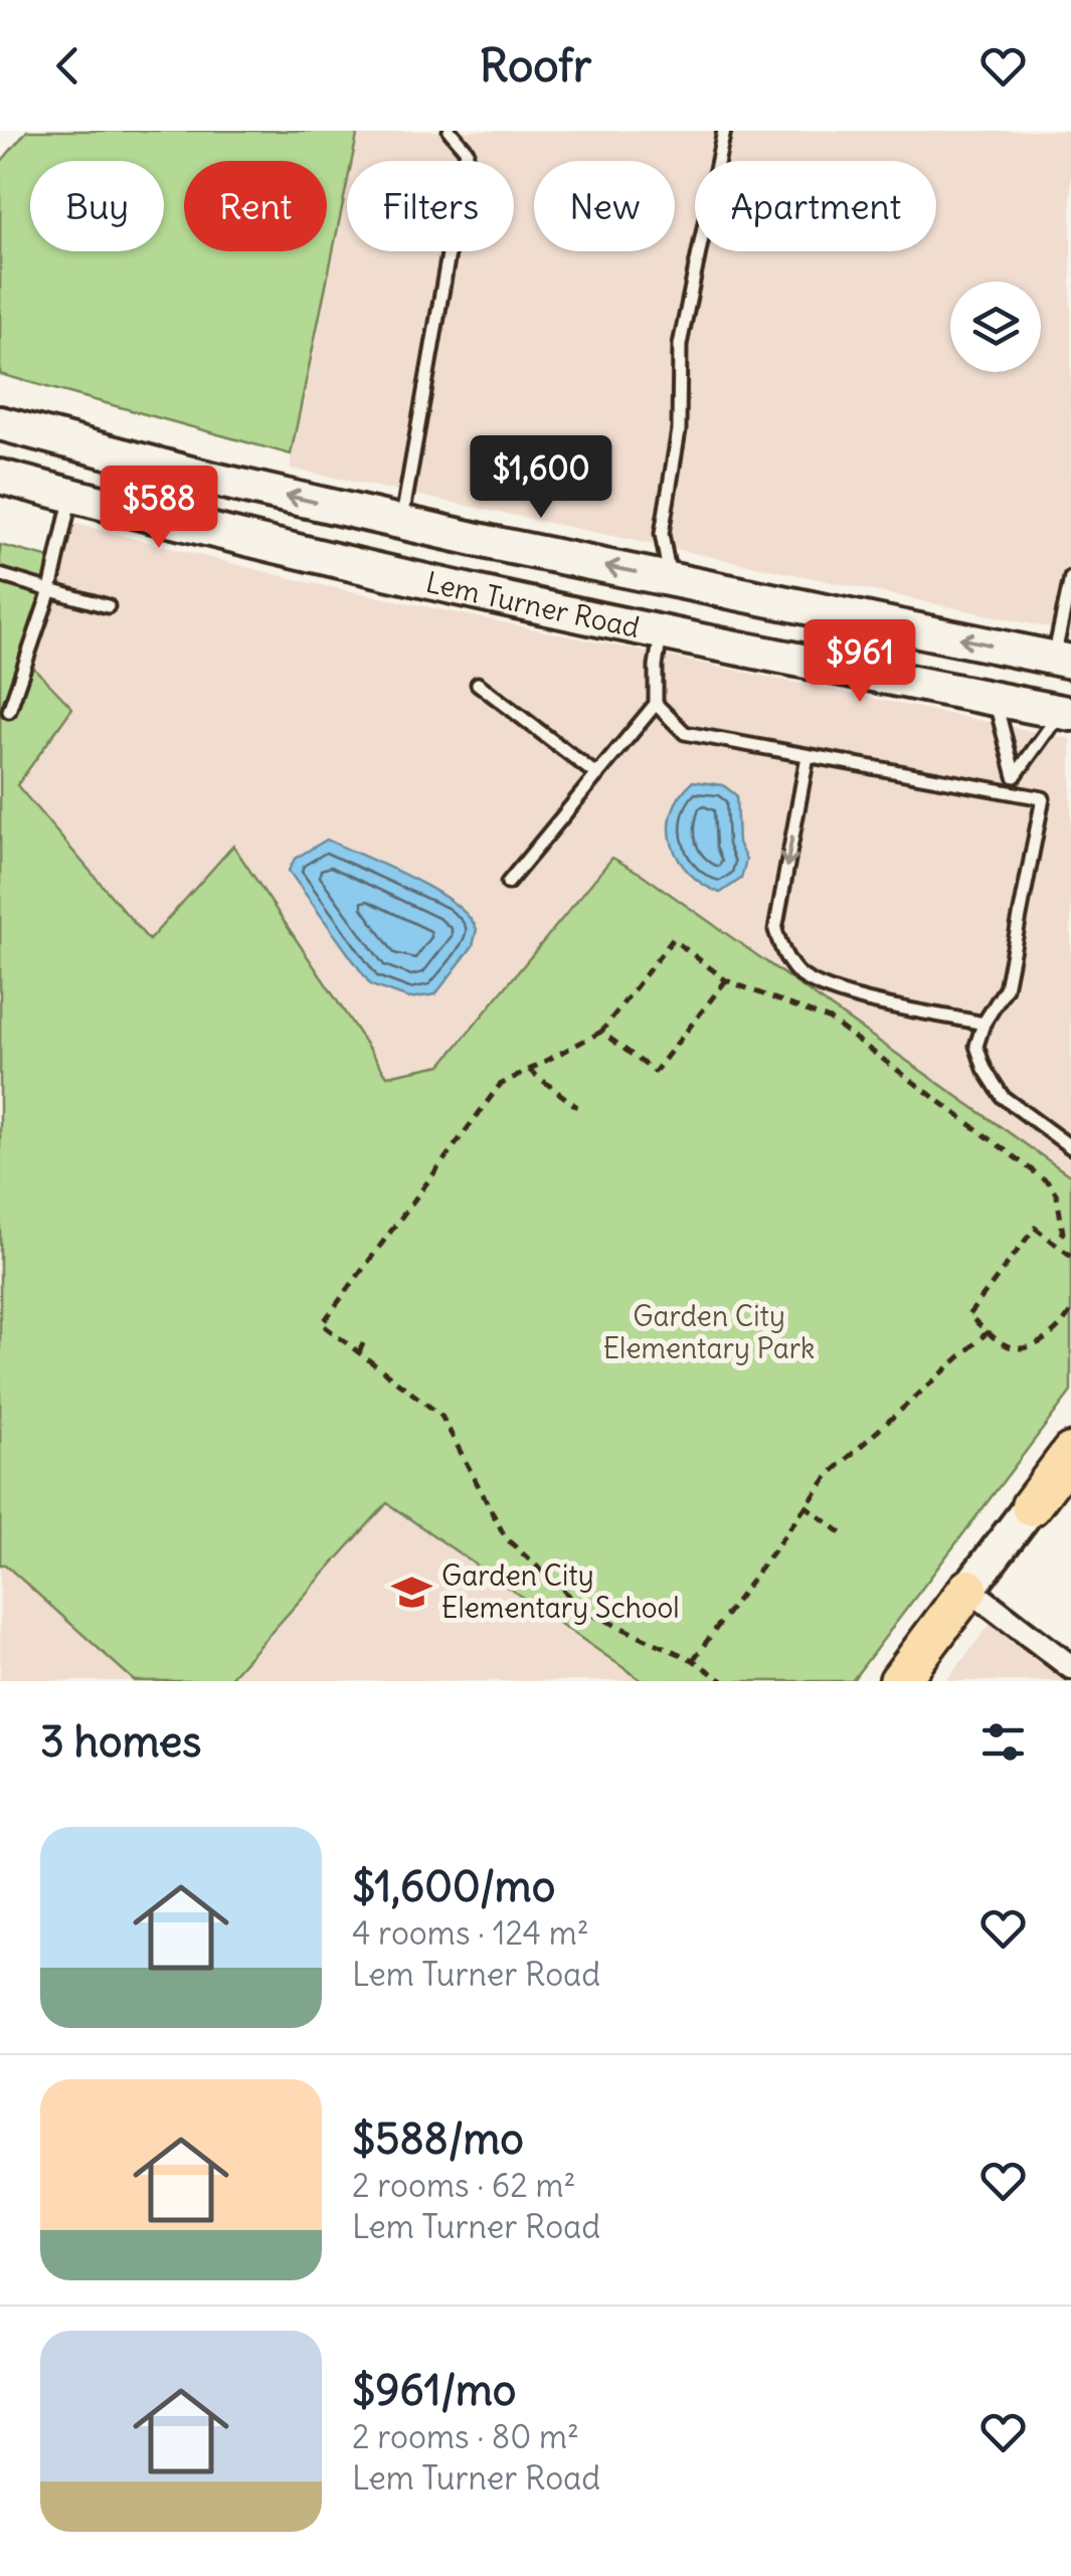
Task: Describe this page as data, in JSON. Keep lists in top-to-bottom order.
{
  "streets": {
    "main road": ["Lem Turner Road"]
  },
  "parks": ["Garden City Elementary Park"],
  "places": {
    "school or university": ["Garden City Elementary School"]
  },
  "page": {
    "header": "Roofr",
    "chip": [
      "Buy",
      "Rent",
      "Filters",
      "New",
      "Apartment"
    ],
    "price": ["$1,600", "$588", "$961"],
    "heading": "3 homes",
    "list": [
      {
        "name": "$1,600/mo",
        "note": "4 rooms · 124 m² · Lem Turner Road"
      },
      {
        "name": "$588/mo",
        "note": "2 rooms · 62 m² · Lem Turner Road"
      },
      {
        "name": "$961/mo",
        "note": "2 rooms · 80 m² · Lem Turner Road"
      }
    ]
  }
}
